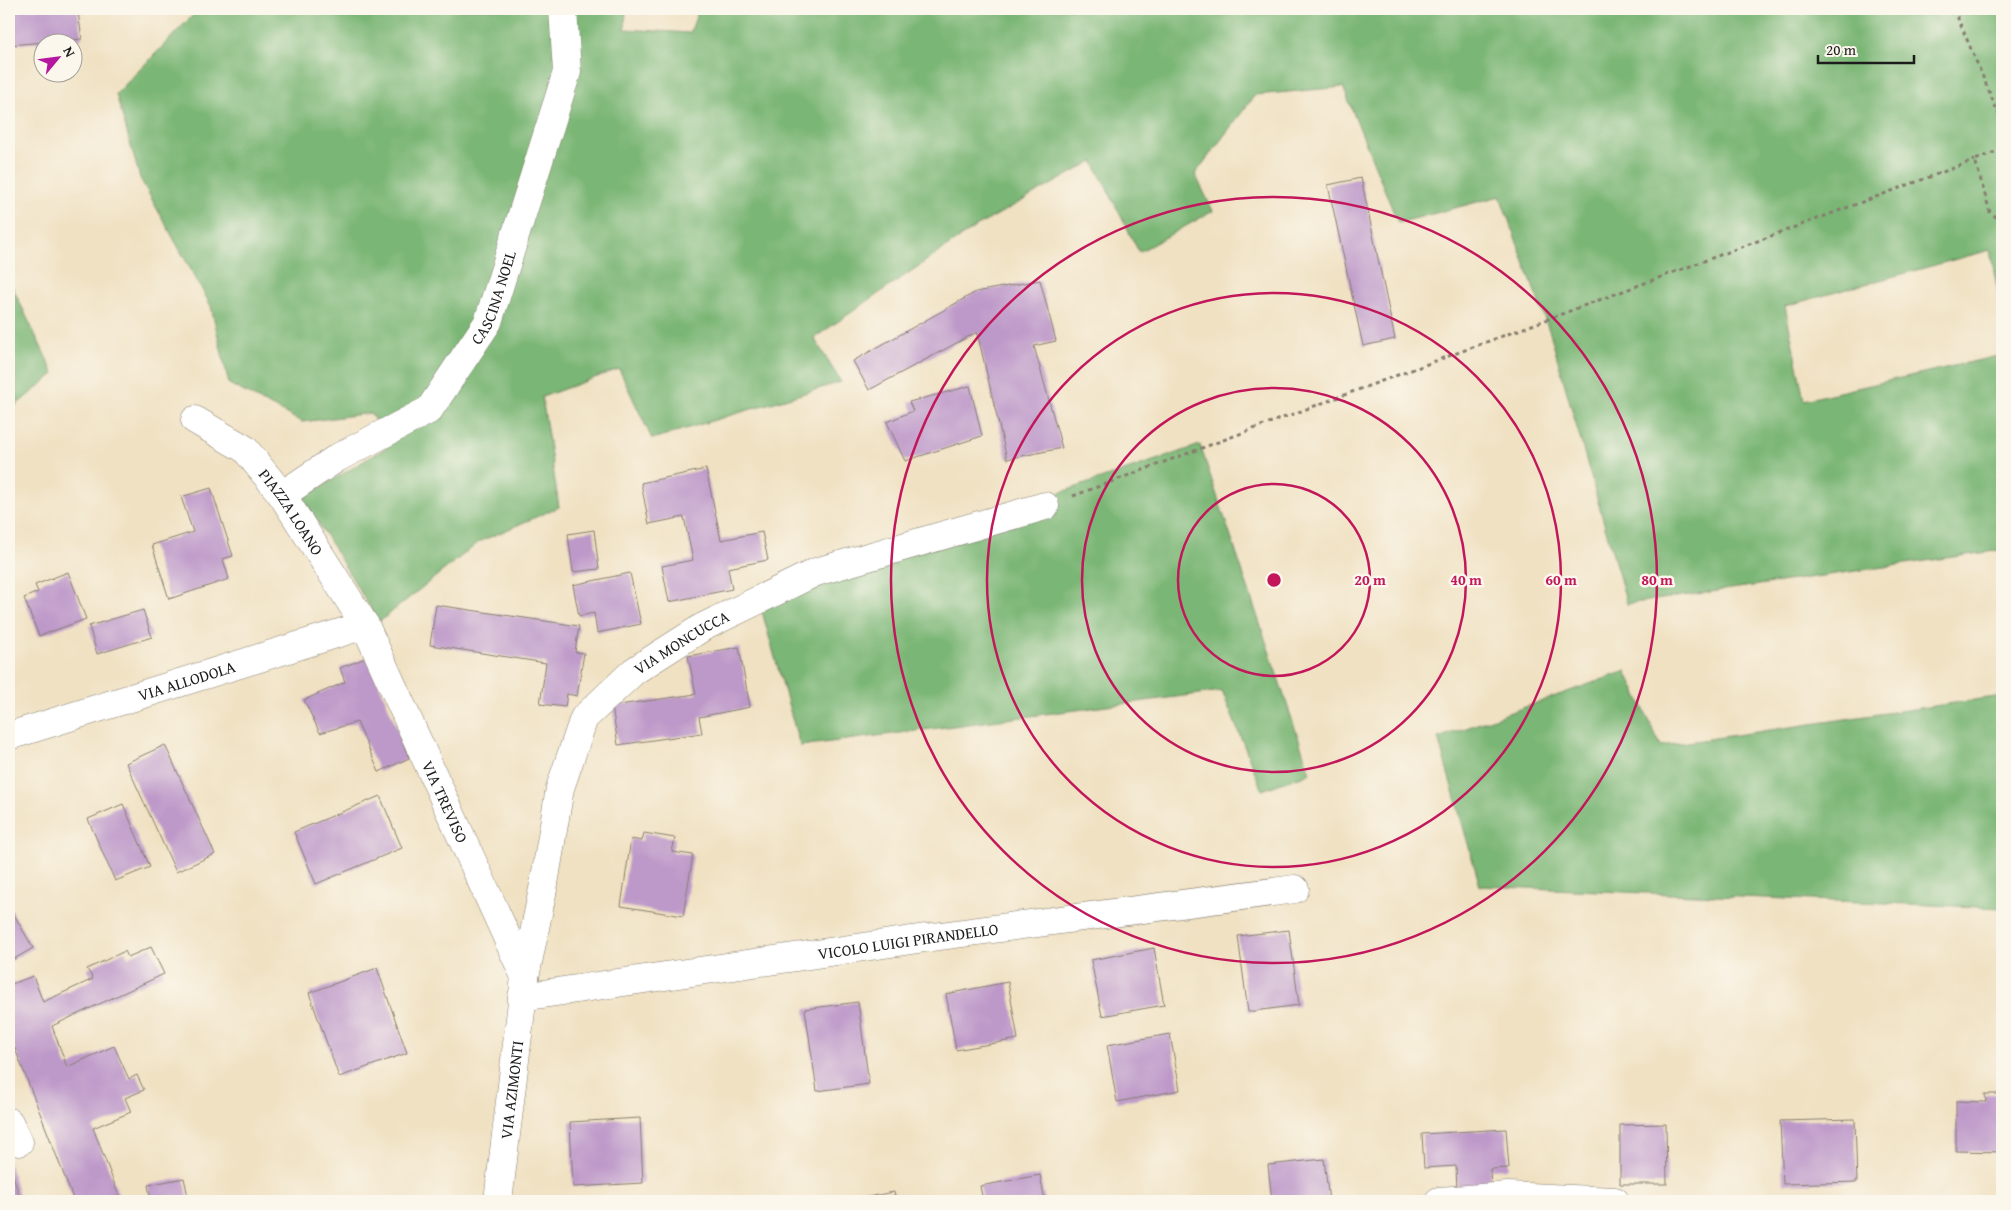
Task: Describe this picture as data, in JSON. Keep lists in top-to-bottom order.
{
  "streets": {
    "street": [
      "CASCINA NOEL",
      "PIAZZA LOANO",
      "VIA MONCUCCA",
      "VIA ALLODOLA",
      "VIA TREVISO",
      "VICOLO LUIGI PIRANDELLO",
      "VIA AZIMONTI"
    ]
  },
  "crossings": [
    ["CASCINA NOEL", "PIAZZA LOANO"],
    ["PIAZZA LOANO", "VIA ALLODOLA"],
    ["PIAZZA LOANO", "VIA TREVISO"],
    ["VIA MONCUCCA", "VIA TREVISO"],
    ["VIA MONCUCCA", "VICOLO LUIGI PIRANDELLO"],
    ["VIA MONCUCCA", "VIA AZIMONTI"],
    ["VIA ALLODOLA", "VIA TREVISO"],
    ["VIA TREVISO", "VICOLO LUIGI PIRANDELLO"],
    ["VIA TREVISO", "VIA AZIMONTI"],
    ["VICOLO LUIGI PIRANDELLO", "VIA AZIMONTI"]
  ],
  "scale_bar": "20 m",
  "north": "top right",
  "rings": [
    "20 m",
    "40 m",
    "60 m",
    "80 m"
  ]
}
